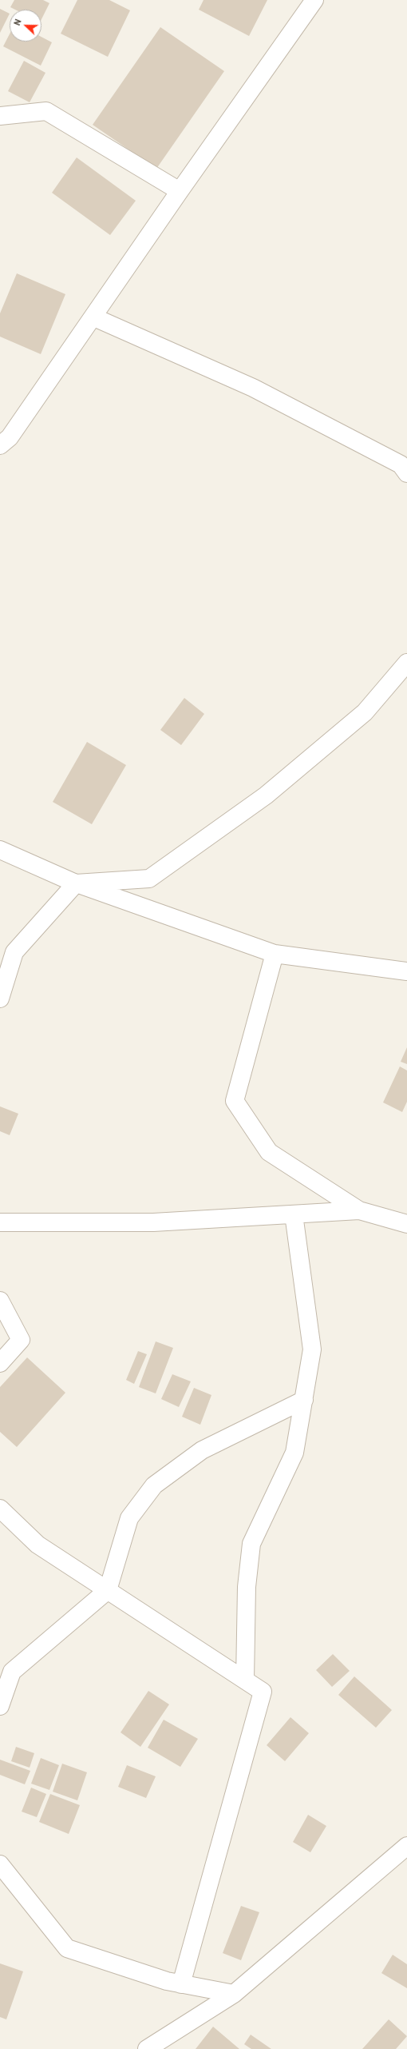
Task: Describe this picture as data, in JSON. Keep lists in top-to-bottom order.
{
  "north": "left"
}
